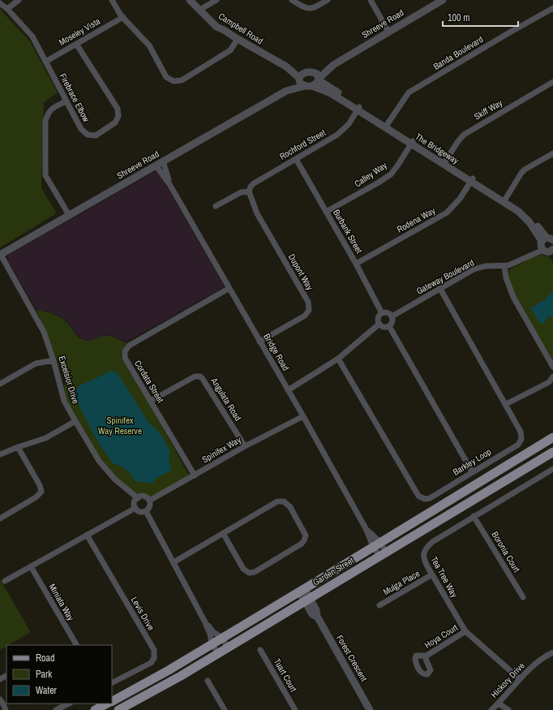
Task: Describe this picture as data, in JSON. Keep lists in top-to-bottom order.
{
  "streets": {
    "main road": ["Garden Street"],
    "street": [
      "Shreeve Road",
      "Campbell Road",
      "Moseley Vista",
      "Banda Boulevard",
      "Firebrace Elbow",
      "Skiff Way",
      "Rochford Street",
      "The Bridgeway",
      "Calley Way",
      "Rodena Way",
      "Burbank Street",
      "Dupont Way",
      "Gateway Boulevard",
      "Bridge Road",
      "Excelsior Drive",
      "Cordata Street",
      "Angulata Road",
      "Spinifex Way",
      "Barkley Loop",
      "Boronia Court",
      "Tea Tree Way",
      "Mulga Place",
      "Miniata Way",
      "Levis Drive",
      "Hoya Court",
      "Forest Crescent",
      "Tuart Court",
      "Hickory Drive"
    ]
  },
  "crossings": [
    ["Shreeve Road", "Campbell Road"],
    ["Shreeve Road", "The Bridgeway"],
    ["Shreeve Road", "Bridge Road"],
    ["Shreeve Road", "Excelsior Drive"],
    ["Campbell Road", "The Bridgeway"],
    ["Moseley Vista", "Firebrace Elbow"],
    ["Banda Boulevard", "The Bridgeway"],
    ["Skiff Way", "The Bridgeway"],
    ["Rochford Street", "The Bridgeway"],
    ["Rochford Street", "Burbank Street"],
    ["Rochford Street", "Dupont Way"],
    ["The Bridgeway", "Calley Way"],
    ["The Bridgeway", "Rodena Way"],
    ["The Bridgeway", "Gateway Boulevard"],
    ["Calley Way", "Burbank Street"],
    ["Rodena Way", "Burbank Street"],
    ["Burbank Street", "Gateway Boulevard"],
    ["Dupont Way", "Bridge Road"],
    ["Gateway Boulevard", "Barkley Loop"],
    ["Bridge Road", "Cordata Street"],
    ["Bridge Road", "Spinifex Way"],
    ["Bridge Road", "Garden Street"],
    ["Excelsior Drive", "Spinifex Way"],
    ["Cordata Street", "Angulata Road"],
    ["Cordata Street", "Spinifex Way"],
    ["Angulata Road", "Spinifex Way"],
    ["Boronia Court", "Tea Tree Way"],
    ["Garden Street", "Forest Crescent"],
    ["Tea Tree Way", "Mulga Place"],
    ["Tea Tree Way", "Hoya Court"],
    ["Tea Tree Way", "Hickory Drive"]
  ],
  "parks": ["Spinifex Way Reserve"],
  "legend": ["Road", "Park", "Water"],
  "scale_bar": "100 m"
}
